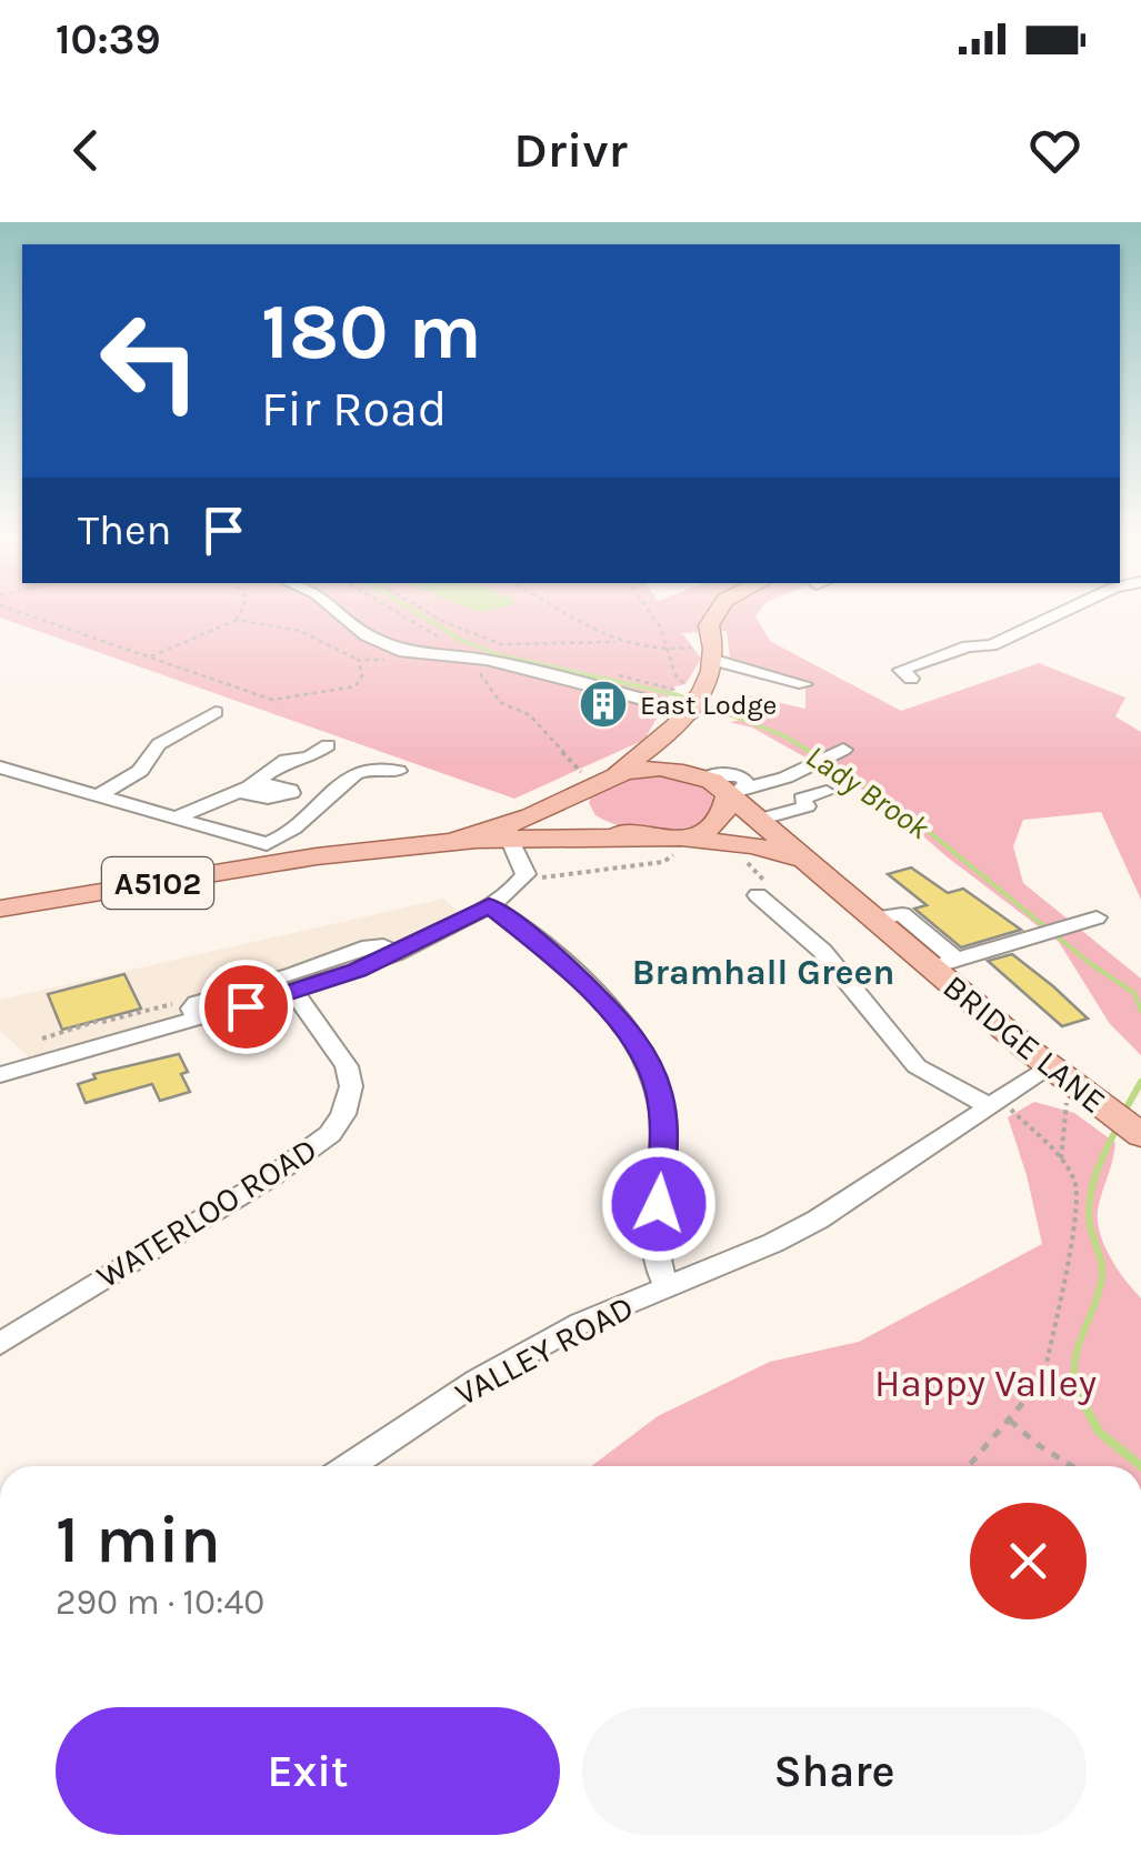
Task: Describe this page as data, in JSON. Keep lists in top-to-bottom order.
{
  "streets": {
    "main road": ["A5102", "BRIDGE LANE"],
    "street": ["WATERLOO ROAD", "VALLEY ROAD"]
  },
  "crossings": [
    ["A5102", "BRIDGE LANE"],
    ["BRIDGE LANE", "VALLEY ROAD"]
  ],
  "districts": ["Bramhall Green"],
  "water": ["Lady Brook"],
  "parks": ["Happy Valley"],
  "places": {
    "building": ["East Lodge"]
  },
  "page": {
    "status": "10:39",
    "header": "Drivr",
    "turn": ["180 m", "Fir Road"],
    "then": "Then",
    "heading": ["1 min", "290 m · 10:40"],
    "buttons": ["Exit", "Share"]
  }
}
